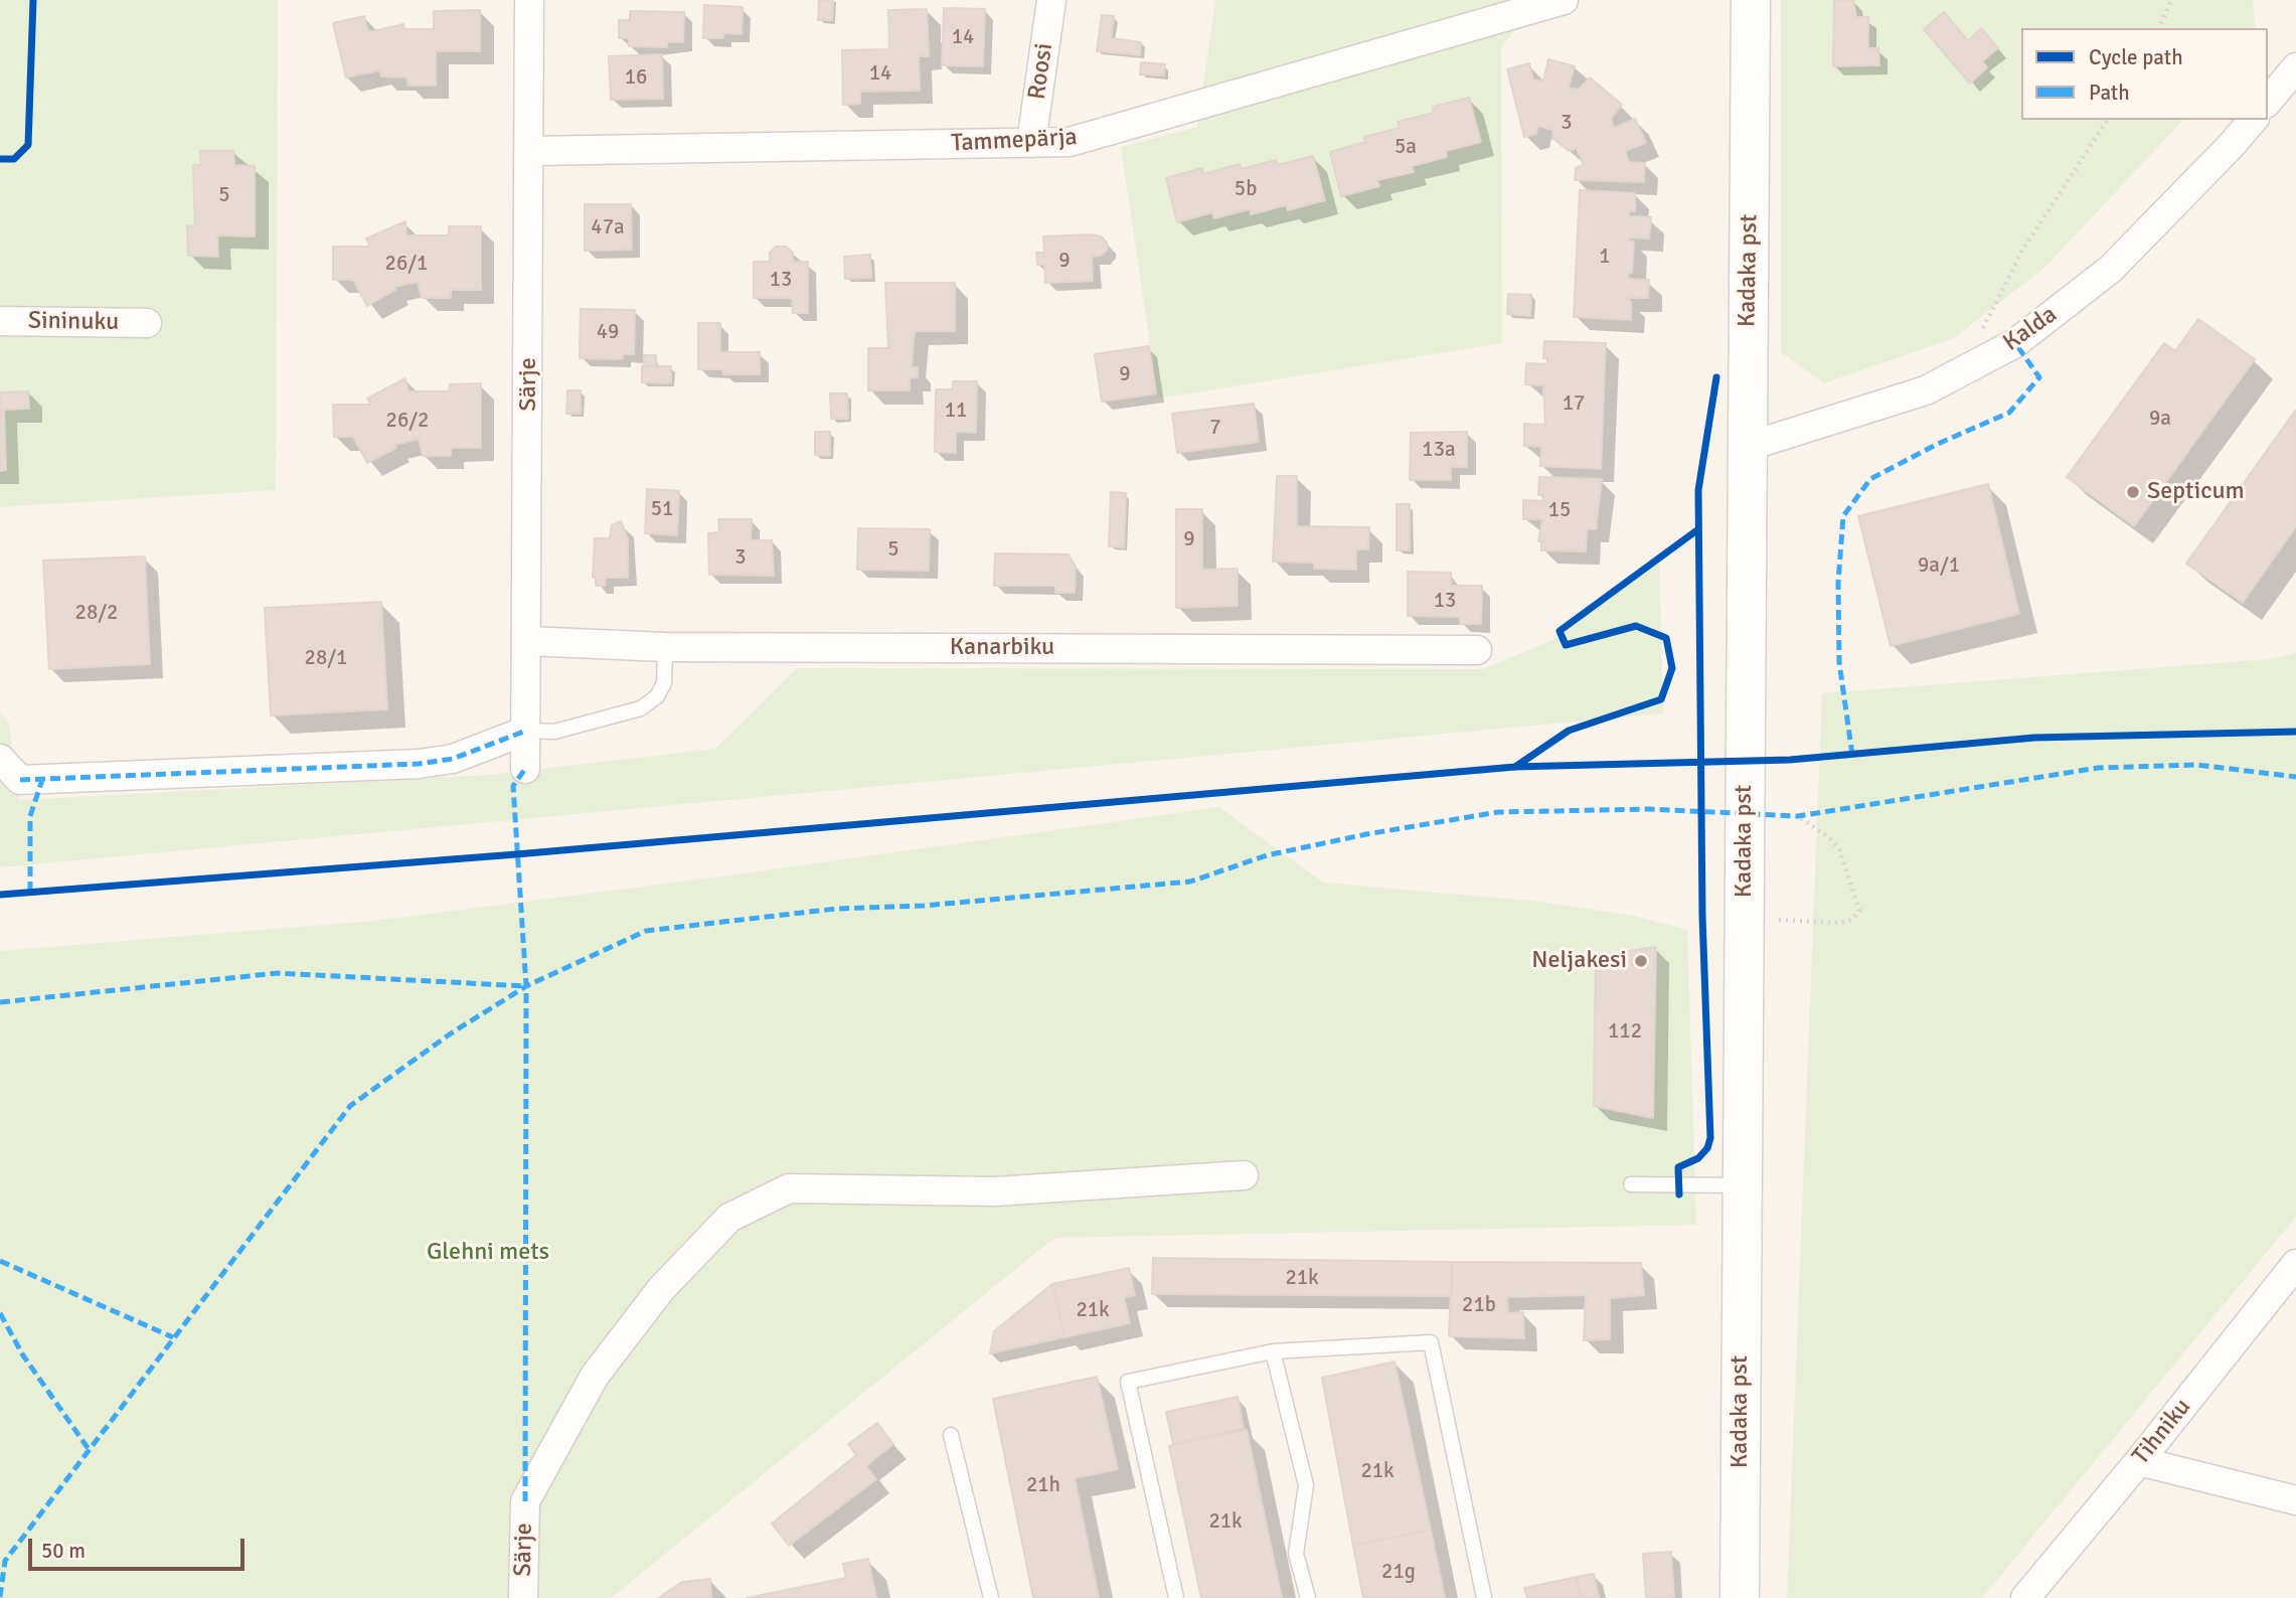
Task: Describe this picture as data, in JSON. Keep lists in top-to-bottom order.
{
  "streets": {
    "main road": ["Kadaka pst"],
    "street": [
      "Roosi",
      "Tammepärja",
      "Sininuku",
      "Kalda",
      "Särje",
      "Kanarbiku",
      "Tihniku"
    ]
  },
  "crossings": [
    ["Roosi", "Tammepärja"],
    ["Tammepärja", "Särje"],
    ["Kadaka pst", "Kalda"],
    ["Särje", "Kanarbiku"]
  ],
  "parks": ["Glehni mets"],
  "places": ["Septicum", "Neljakesi"],
  "house_numbers": [
    "14",
    "14",
    "16",
    "3",
    "5a",
    "5b",
    "5",
    "47a",
    "1",
    "9",
    "26/1",
    "13",
    "49",
    "9",
    "17",
    "11",
    "9a",
    "26/2",
    "7",
    "13a",
    "51",
    "15",
    "9",
    "5",
    "3",
    "9a/1",
    "13",
    "28/2",
    "28/1",
    "112",
    "21k",
    "21b",
    "21k",
    "21k",
    "21h",
    "21k",
    "21g"
  ],
  "legend": ["Cycle path", "Path"],
  "scale_bar": "50 m"
}
